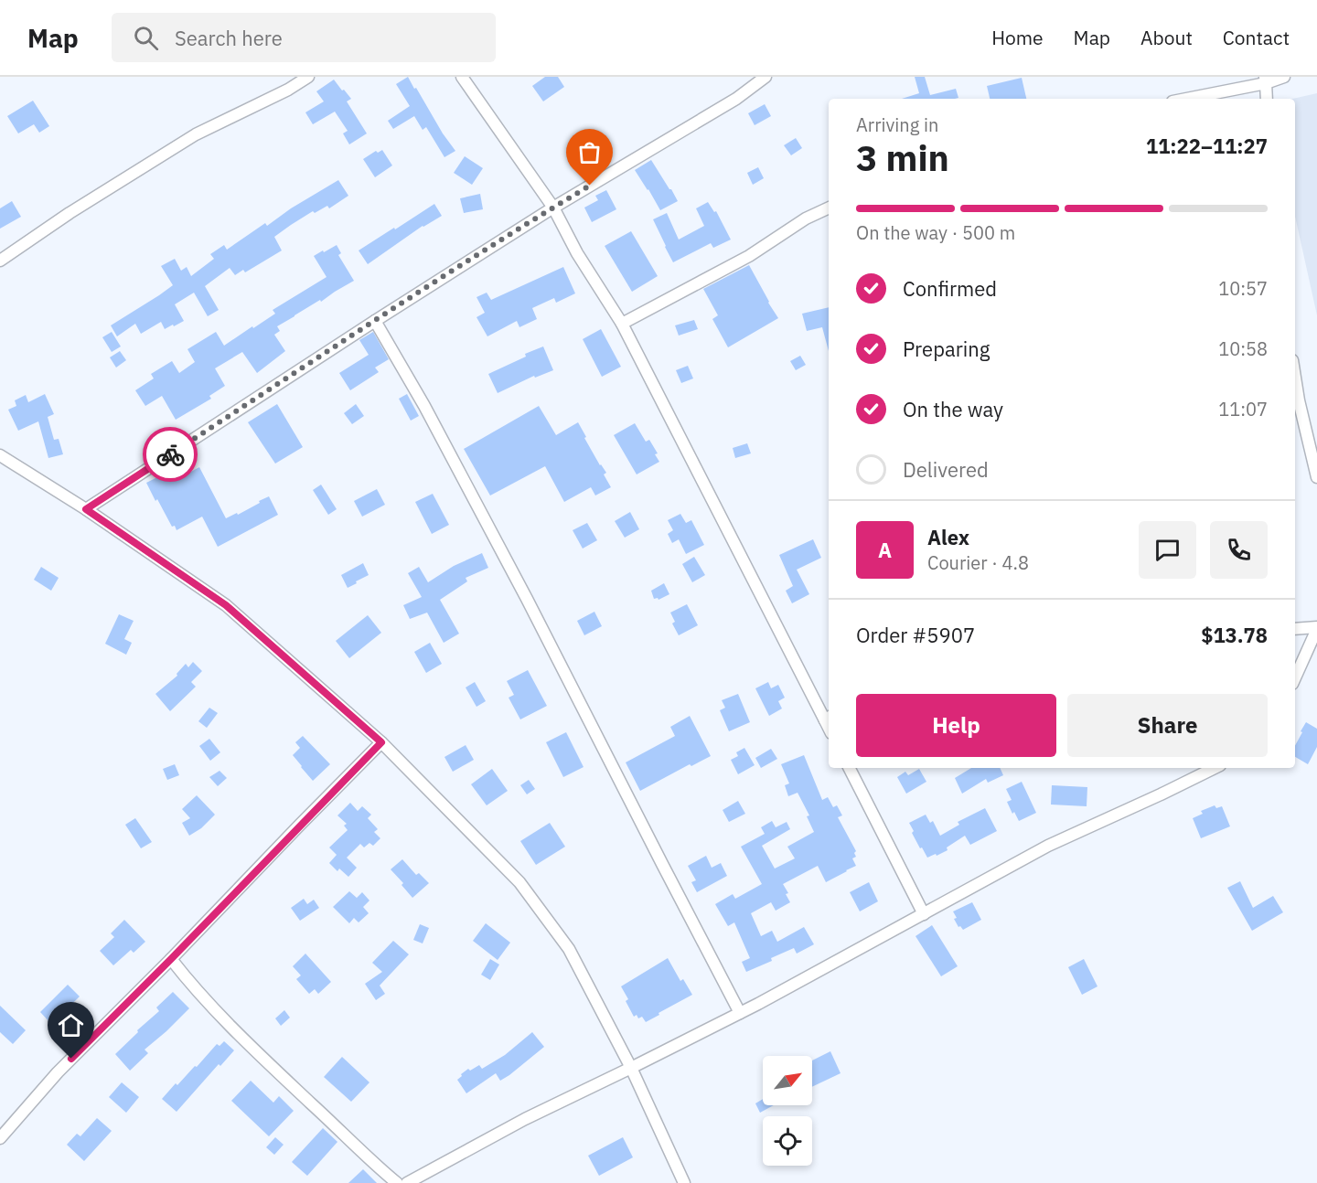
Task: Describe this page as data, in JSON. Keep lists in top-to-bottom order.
{
  "north": "top right",
  "page": {
    "header": "Map",
    "search": "Search here",
    "nav": [
      "Home",
      "Map",
      "About",
      "Contact"
    ],
    "heading": ["3 min", "Arriving in", "11:22–11:27"],
    "panel": [
      "Alex",
      "Courier · 4.8",
      "Order #5907",
      "$13.78"
    ],
    "bar": "On the way · 500 m",
    "list": [
      ["Confirmed", "10:57"],
      ["Preparing", "10:58"],
      ["On the way", "11:07"],
      "Delivered"
    ],
    "round": "A",
    "buttons": ["Help", "Share"]
  }
}
